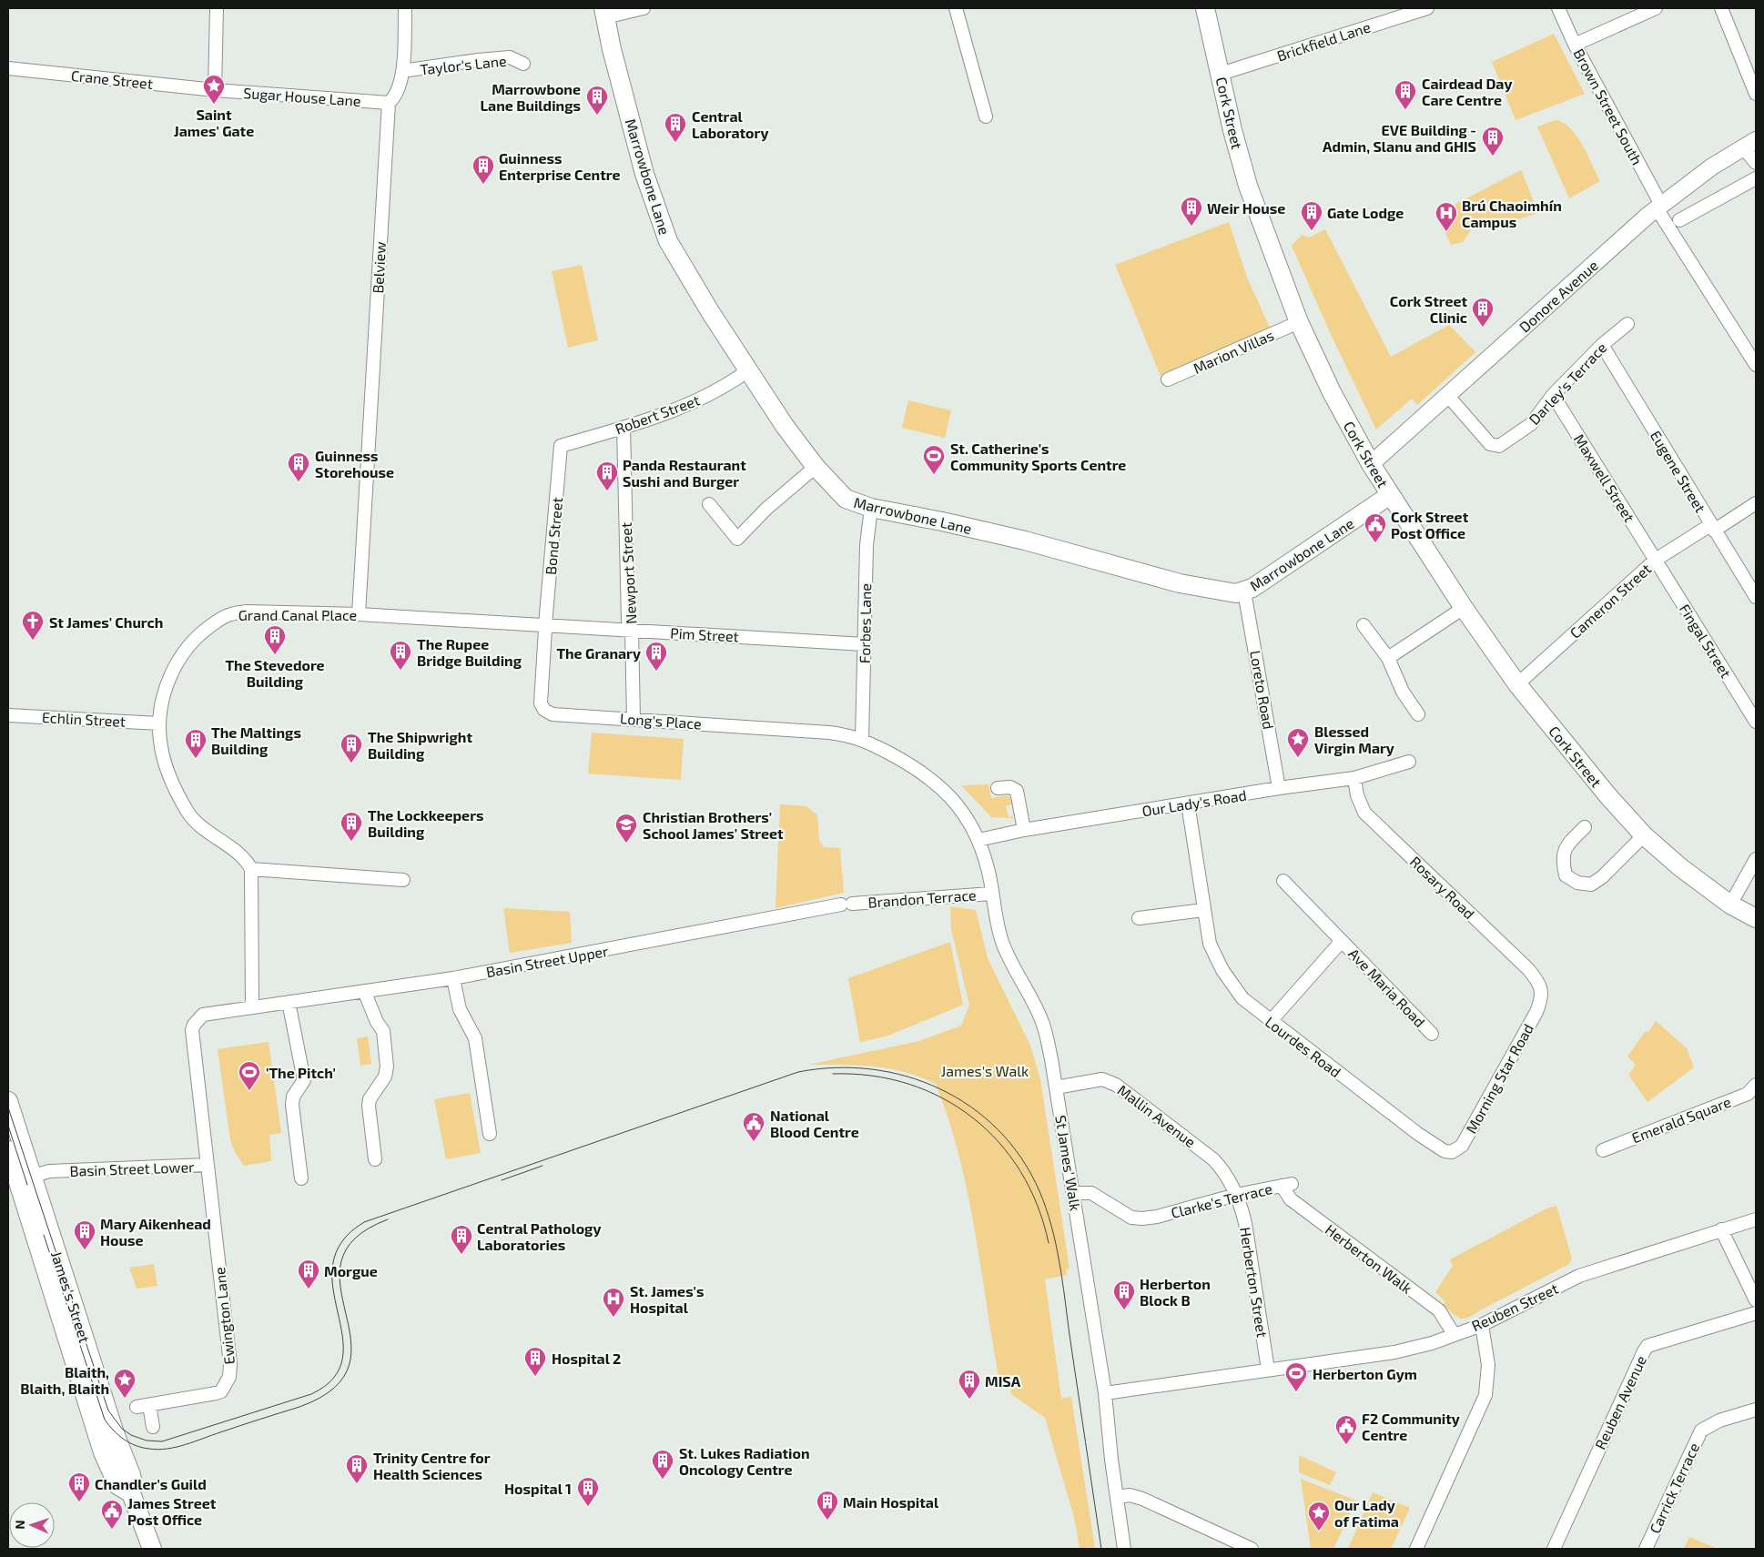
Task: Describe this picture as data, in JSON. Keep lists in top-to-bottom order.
{
  "streets": {
    "main road": ["Cork Street", "Marrowbone Lane", "James's Street"],
    "street": [
      "Brickfield Lane",
      "Taylor's Lane",
      "Crane Street",
      "Sugar House Lane",
      "Brown Street South",
      "Belview",
      "Donore Avenue",
      "Marion Villas",
      "Darley's Terrace",
      "Robert Street",
      "Eugene Street",
      "Maxwell Street",
      "Bond Street",
      "Newport Street",
      "Cameron Street",
      "Grand Canal Place",
      "Forbes Lane",
      "Pim Street",
      "Fingal Street",
      "Loreto Road",
      "Echlin Street",
      "Long's Place",
      "Our Lady's Road",
      "Rosary Road",
      "Brandon Terrace",
      "Basin Street Upper",
      "Ave Maria Road",
      "Lourdes Road",
      "Morning Star Road",
      "Mallin Avenue",
      "Emerald Square",
      "St James' Walk",
      "Basin Street Lower",
      "Clarke's Terrace",
      "Herberton Walk",
      "Herberton Street",
      "Reuben Street",
      "Ewington Lane",
      "Reuben Avenue",
      "Carrick Terrace"
    ]
  },
  "crossings": [
    ["Brickfield Lane", "Cork Street"],
    ["Crane Street", "Sugar House Lane"],
    ["Sugar House Lane", "Belview"],
    ["Brown Street South", "Donore Avenue"],
    ["Cork Street", "Marrowbone Lane"],
    ["Cork Street", "Donore Avenue"],
    ["Cork Street", "Marion Villas"],
    ["Cork Street", "Cameron Street"],
    ["Marrowbone Lane", "Robert Street"],
    ["Marrowbone Lane", "Forbes Lane"],
    ["Marrowbone Lane", "Loreto Road"],
    ["Belview", "Grand Canal Place"],
    ["Donore Avenue", "Darley's Terrace"],
    ["Darley's Terrace", "Eugene Street"],
    ["Darley's Terrace", "Maxwell Street"],
    ["Robert Street", "Bond Street"],
    ["Robert Street", "Newport Street"],
    ["Eugene Street", "Cameron Street"],
    ["Maxwell Street", "Cameron Street"],
    ["Maxwell Street", "Fingal Street"],
    ["Bond Street", "Grand Canal Place"],
    ["Bond Street", "Pim Street"],
    ["Bond Street", "Long's Place"],
    ["Newport Street", "Pim Street"],
    ["Newport Street", "Long's Place"],
    ["Cameron Street", "Fingal Street"],
    ["Grand Canal Place", "Pim Street"],
    ["Grand Canal Place", "Echlin Street"],
    ["Grand Canal Place", "Long's Place"],
    ["Forbes Lane", "Pim Street"],
    ["Forbes Lane", "Long's Place"],
    ["Pim Street", "Long's Place"],
    ["Loreto Road", "Our Lady's Road"],
    ["Long's Place", "Our Lady's Road"],
    ["Long's Place", "St James' Walk"],
    ["Our Lady's Road", "Rosary Road"],
    ["Our Lady's Road", "Lourdes Road"],
    ["Our Lady's Road", "St James' Walk"],
    ["Rosary Road", "Morning Star Road"],
    ["Brandon Terrace", "Basin Street Upper"],
    ["Brandon Terrace", "St James' Walk"],
    ["Basin Street Upper", "Basin Street Lower"],
    ["Ave Maria Road", "Lourdes Road"],
    ["Lourdes Road", "Morning Star Road"],
    ["Mallin Avenue", "St James' Walk"],
    ["Mallin Avenue", "Clarke's Terrace"],
    ["Mallin Avenue", "Herberton Street"],
    ["St James' Walk", "Clarke's Terrace"],
    ["St James' Walk", "Reuben Street"],
    ["Basin Street Lower", "James's Street"],
    ["Basin Street Lower", "Ewington Lane"],
    ["Clarke's Terrace", "Herberton Walk"],
    ["Clarke's Terrace", "Herberton Street"],
    ["Herberton Walk", "Reuben Street"],
    ["Herberton Street", "Reuben Street"]
  ],
  "parks": ["James's Walk"],
  "places": {
    "place": [
      "Saint James' Gate",
      "Blessed Virgin Mary",
      "Blaith, Blaith, Blaith",
      "Our Lady of Fatima"
    ],
    "building": [
      "Cairdead Day Care Centre",
      "Marrowbone Lane Buildings",
      "Central Laboratory",
      "EVE Building - Admin, Slanu and GHIS",
      "Guinness Enterprise Centre",
      "Weir House",
      "Gate Lodge",
      "Cork Street Clinic",
      "Guinness Storehouse",
      "Panda Restaurant Sushi and Burger",
      "The Stevedore Building",
      "The Rupee Bridge Building",
      "The Granary",
      "The Maltings Building",
      "The Shipwright Building",
      "The Lockkeepers Building",
      "Mary Aikenhead House",
      "Central Pathology Laboratories",
      "Morgue",
      "Herberton Block B",
      "Hospital 2",
      "MISA",
      "St. Lukes Radiation Oncology Centre",
      "Trinity Centre for Health Sciences",
      "Chandler's Guild",
      "Hospital 1",
      "Main Hospital"
    ],
    "hospital": ["Brú Chaoimhín Campus", "St. James's Hospital"],
    "sports": ["St. Catherine's Community Sports Centre", "'The Pitch'", "Herberton Gym"],
    "public building": [
      "Cork Street Post Office",
      "National Blood Centre",
      "F2 Community Centre",
      "James Street Post Office"
    ],
    "church": ["St James' Church"],
    "school or university": ["Christian Brothers' School James' Street"]
  },
  "north": "left"
}
